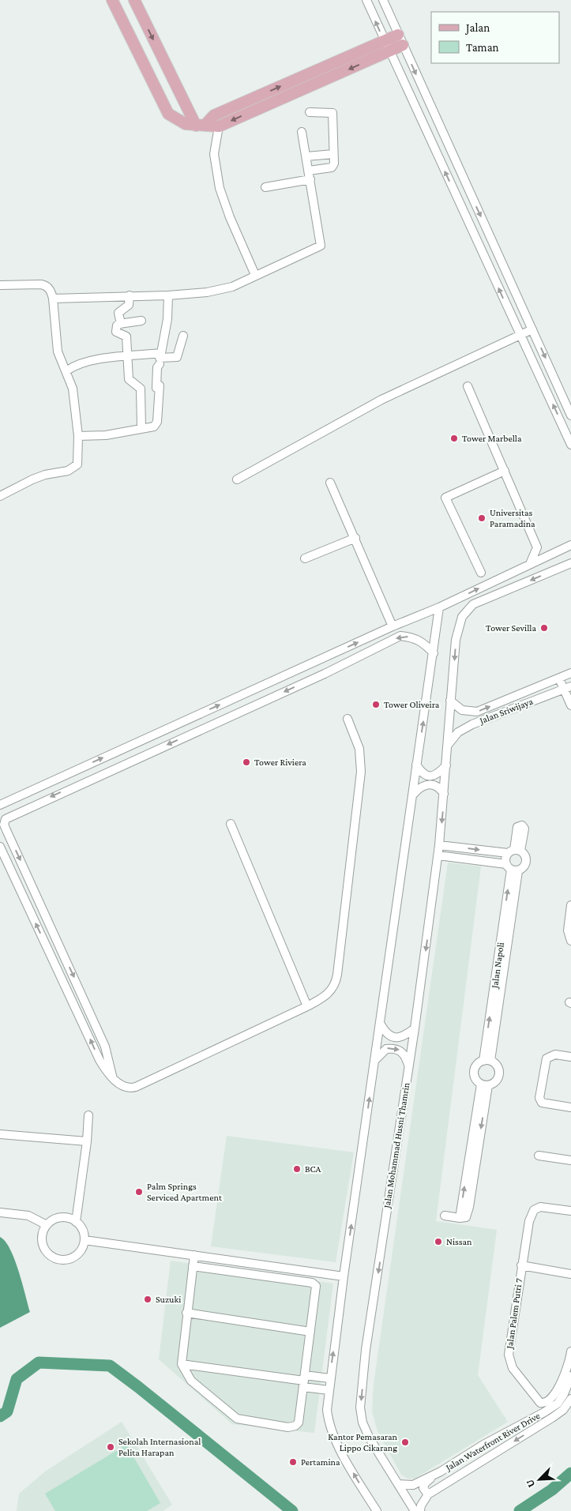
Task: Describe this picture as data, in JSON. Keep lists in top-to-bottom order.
{
  "streets": {
    "street": [
      "Jalan Sriwijaya",
      "Jalan Napoli",
      "Jalan Mohammad Husni Thamrin",
      "Jalan Palem Putri 7",
      "Jalan Waterfront River Drive"
    ]
  },
  "crossings": [
    ["Jalan Sriwijaya", "Jalan Mohammad Husni Thamrin"],
    ["Jalan Mohammad Husni Thamrin", "Jalan Waterfront River Drive"]
  ],
  "places": [
    "Tower Marbella",
    "Universitas Paramadina",
    "Tower Sevilla",
    "Tower Oliveira",
    "Tower Riviera",
    "BCA",
    "Palm Springs Serviced Apartment",
    "Nissan",
    "Suzuki",
    "Kantor Pemasaran Lippo Cikarang",
    "Sekolah Internasional Pelita Harapan",
    "Pertamina"
  ],
  "legend": ["Jalan", "Taman"],
  "north": "bottom left"
}
